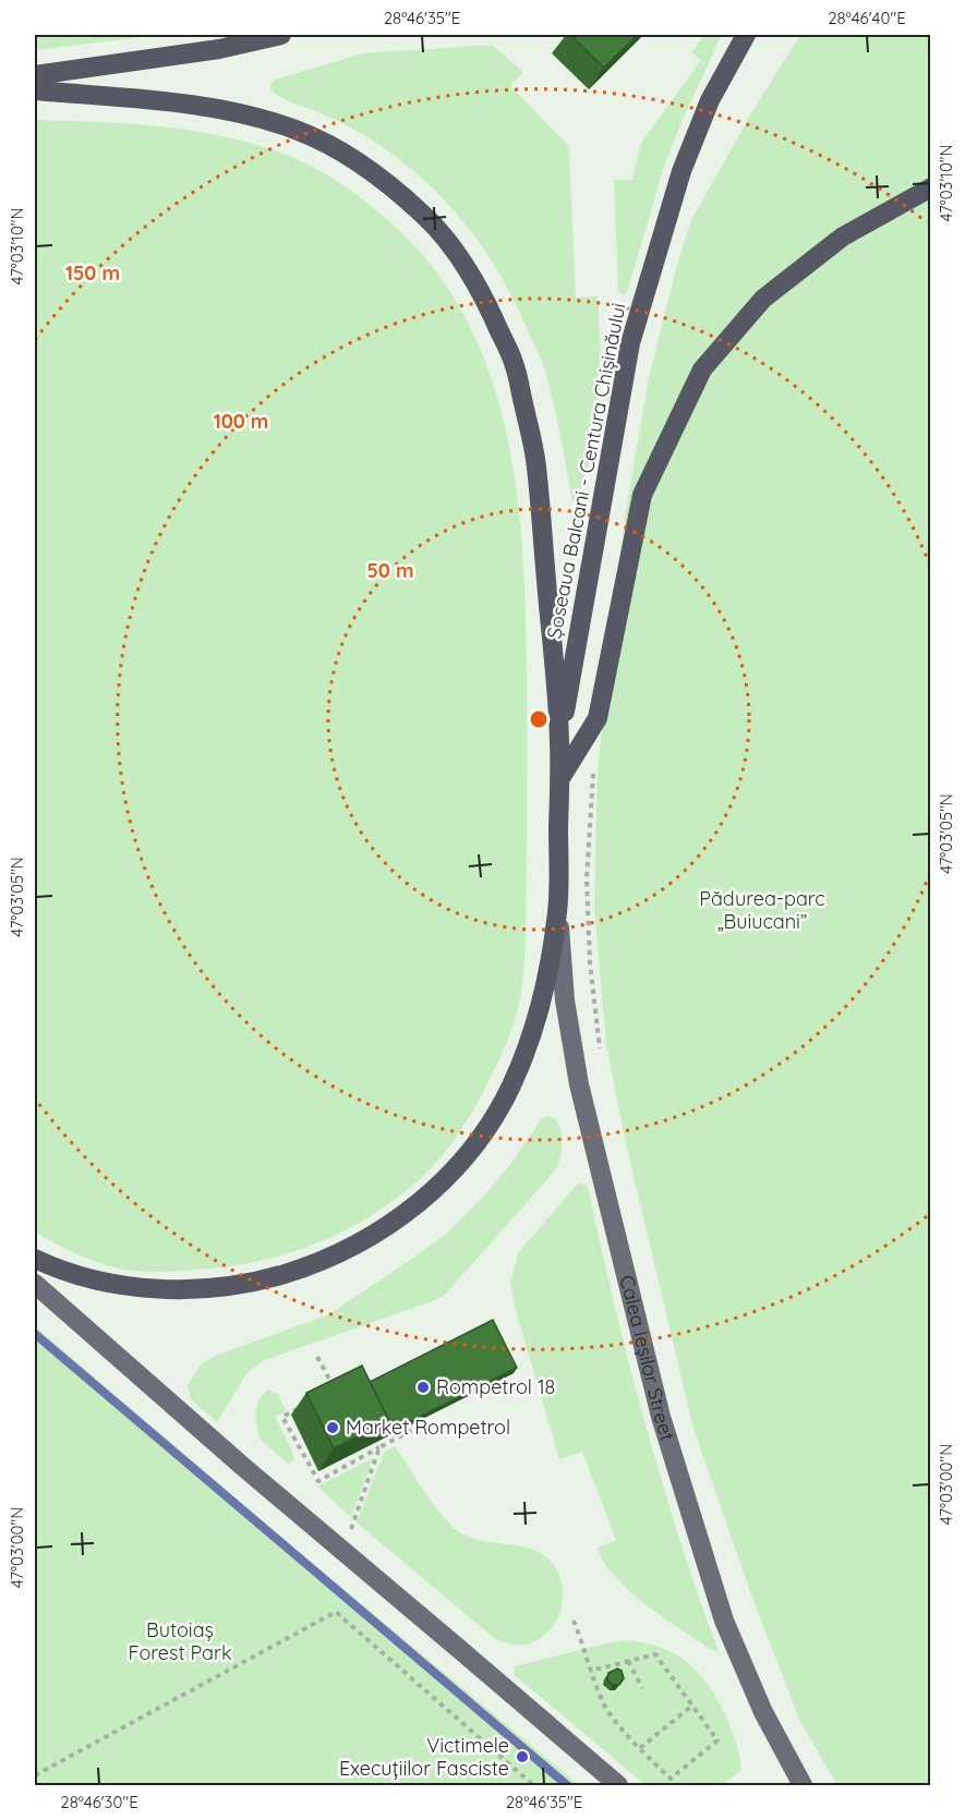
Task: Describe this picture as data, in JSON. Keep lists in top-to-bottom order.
{
  "streets": {
    "highway": ["Șoseaua Balcani - Centura Chișinăului"],
    "main road": ["Calea Ieșilor Street"]
  },
  "crossings": [
    ["Șoseaua Balcani - Centura Chișinăului", "Calea Ieșilor Street"]
  ],
  "parks": ["Pădurea-parc „Buiucani”", "Butoiaș Forest Park"],
  "places": ["Rompetrol 18", "Market Rompetrol", "Victimele Execuțiilor Fasciste"],
  "coordinates": [
    "28°46'35\"E",
    "28°46'40\"E",
    "47°03'10\"N",
    "47°03'05\"N",
    "47°03'00\"N",
    "28°46'30\"E"
  ],
  "rings": ["150 m", "100 m", "50 m"]
}
